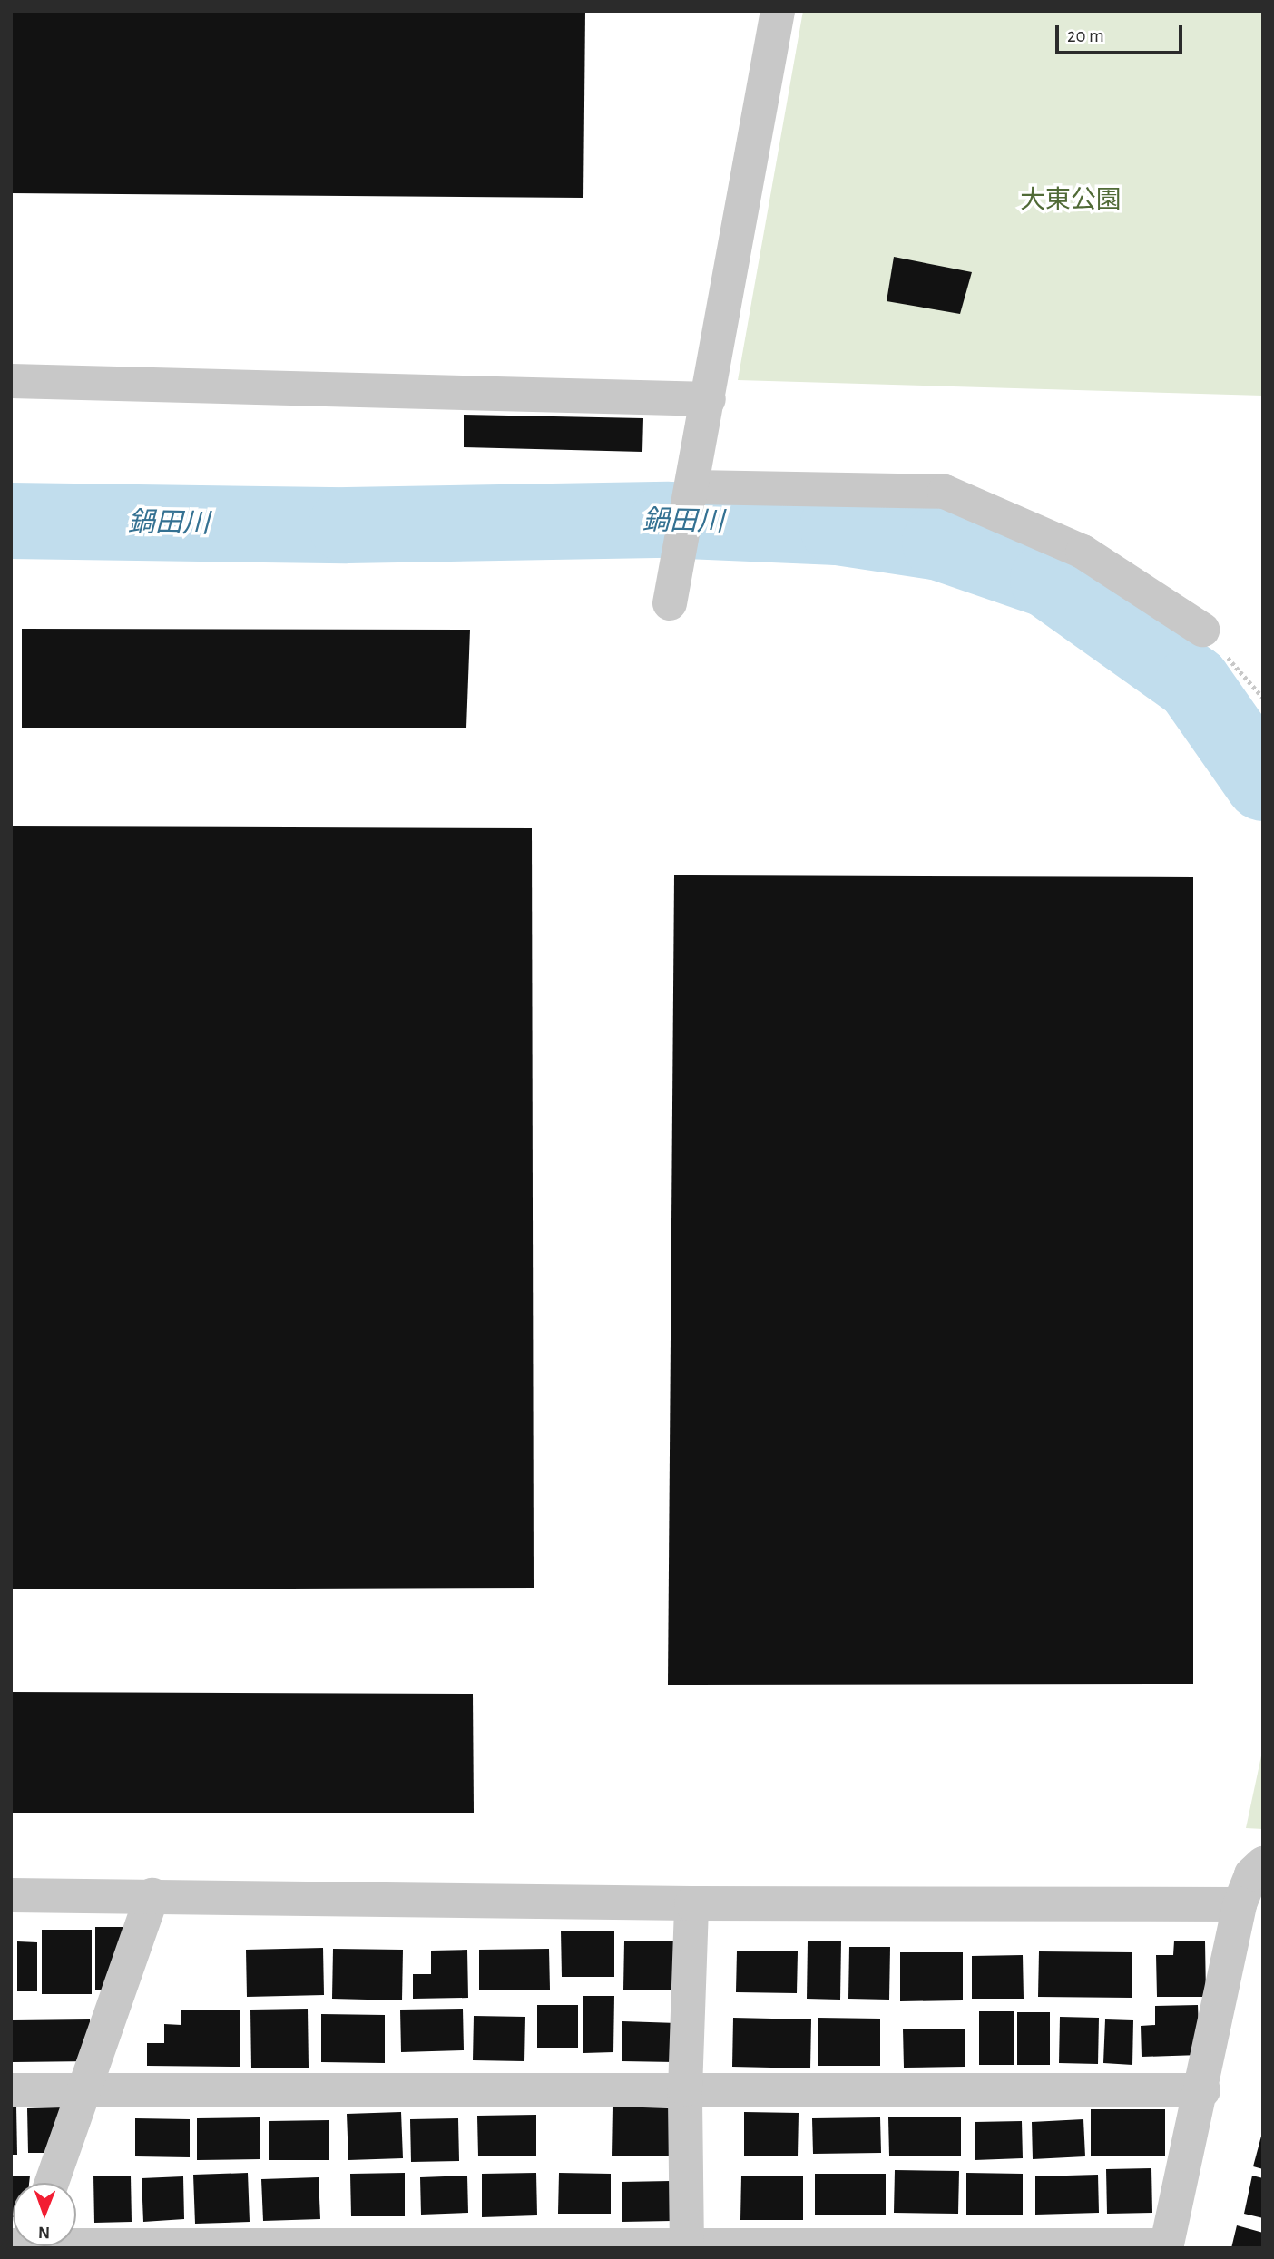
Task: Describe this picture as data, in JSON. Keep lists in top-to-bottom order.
{
  "water": ["鍋田川"],
  "parks": ["大東公園"],
  "scale_bar": "20 m",
  "north": "bottom"
}
